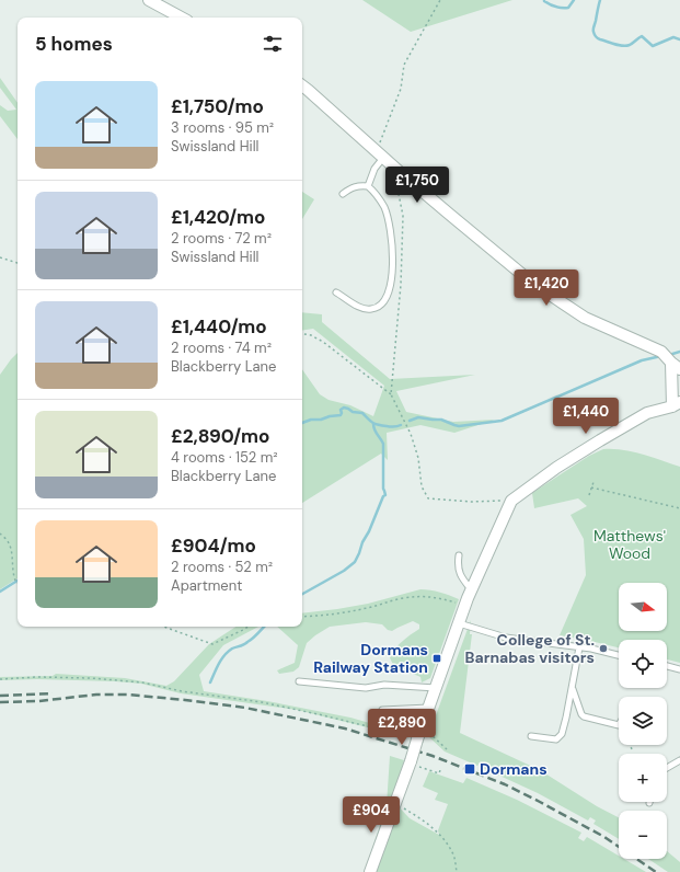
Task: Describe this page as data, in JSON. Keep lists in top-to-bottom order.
{
  "parks": ["Matthews' Wood"],
  "places": {
    "other": ["College of St. Barnabas visitors"],
    "transit": ["Dormans Railway Station", "Dormans"]
  },
  "north": "right",
  "page": {
    "heading": "5 homes",
    "list": [
      {
        "name": "£1,750/mo",
        "note": "3 rooms · 95 m² · Swissland Hill"
      },
      {
        "name": "£1,420/mo",
        "note": "2 rooms · 72 m² · Swissland Hill"
      },
      {
        "name": "£1,440/mo",
        "note": "2 rooms · 74 m² · Blackberry Lane"
      },
      {
        "name": "£2,890/mo",
        "note": "4 rooms · 152 m² · Blackberry Lane"
      },
      {
        "name": "£904/mo",
        "note": "2 rooms · 52 m² · Apartment"
      }
    ],
    "price": [
      "£1,750",
      "£1,420",
      "£1,440",
      "£2,890",
      "£904"
    ],
    "map_buttons": ["+", "−"]
  }
}
